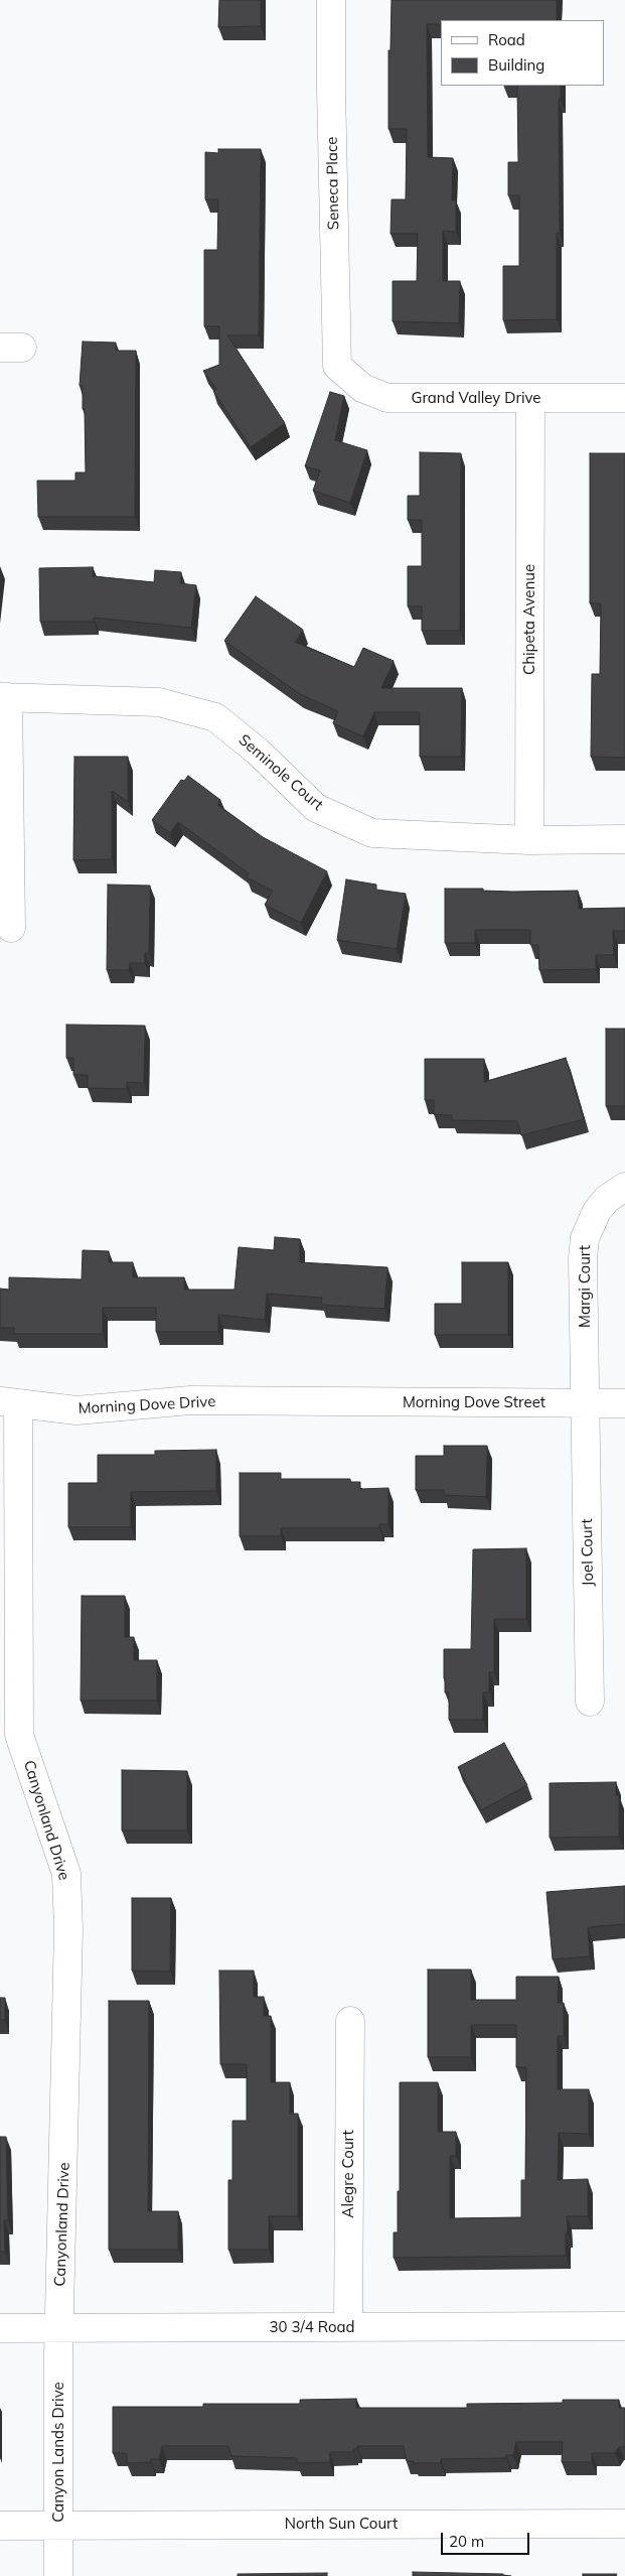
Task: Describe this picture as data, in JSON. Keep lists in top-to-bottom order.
{
  "streets": {
    "street": [
      "Seneca Place",
      "Grand Valley Drive",
      "Chipeta Avenue",
      "Seminole Court",
      "Margi Court",
      "Morning Dove Street",
      "Morning Dove Drive",
      "Joel Court",
      "Canyonland Drive",
      "Alegre Court",
      "30 3/4 Road",
      "Canyon Lands Drive",
      "North Sun Court"
    ]
  },
  "crossings": [
    ["Seneca Place", "Grand Valley Drive"],
    ["Grand Valley Drive", "Chipeta Avenue"],
    ["Chipeta Avenue", "Seminole Court"],
    ["Margi Court", "Morning Dove Street"],
    ["Margi Court", "Joel Court"],
    ["Morning Dove Street", "Morning Dove Drive"],
    ["Morning Dove Street", "Joel Court"],
    ["Morning Dove Drive", "Canyonland Drive"],
    ["Canyonland Drive", "30 3/4 Road"],
    ["Canyonland Drive", "Canyon Lands Drive"],
    ["Alegre Court", "30 3/4 Road"],
    ["30 3/4 Road", "Canyon Lands Drive"],
    ["Canyon Lands Drive", "North Sun Court"]
  ],
  "legend": ["Road", "Building"],
  "scale_bar": "20 m"
}
